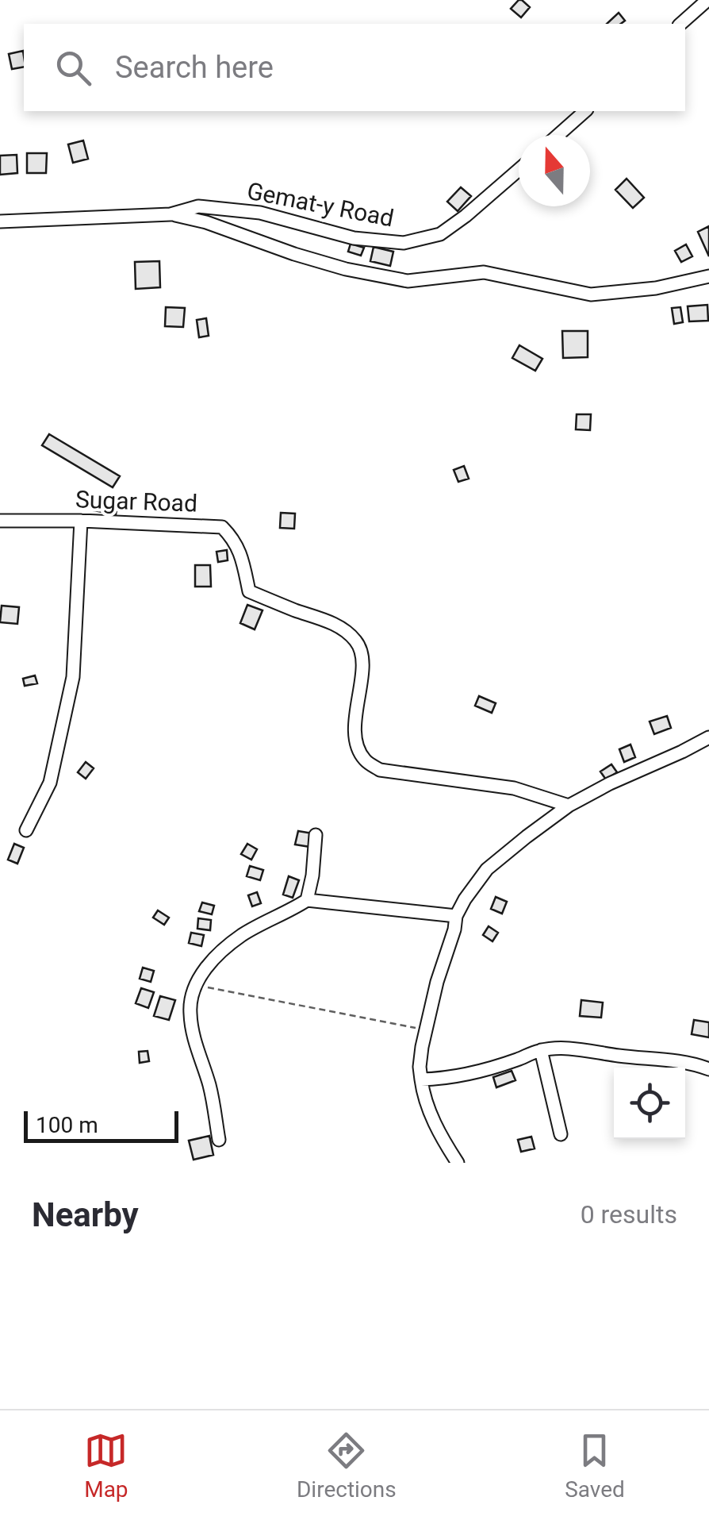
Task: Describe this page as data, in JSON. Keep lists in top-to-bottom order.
{
  "streets": {
    "street": ["Gemat-y Road", "Sugar Road"]
  },
  "scale_bar": "100 m",
  "north": "top",
  "page": {
    "search": "Search here",
    "scale": "100 m",
    "heading": ["Nearby", "0 results"],
    "nav": ["Map", "Directions", "Saved"]
  }
}
